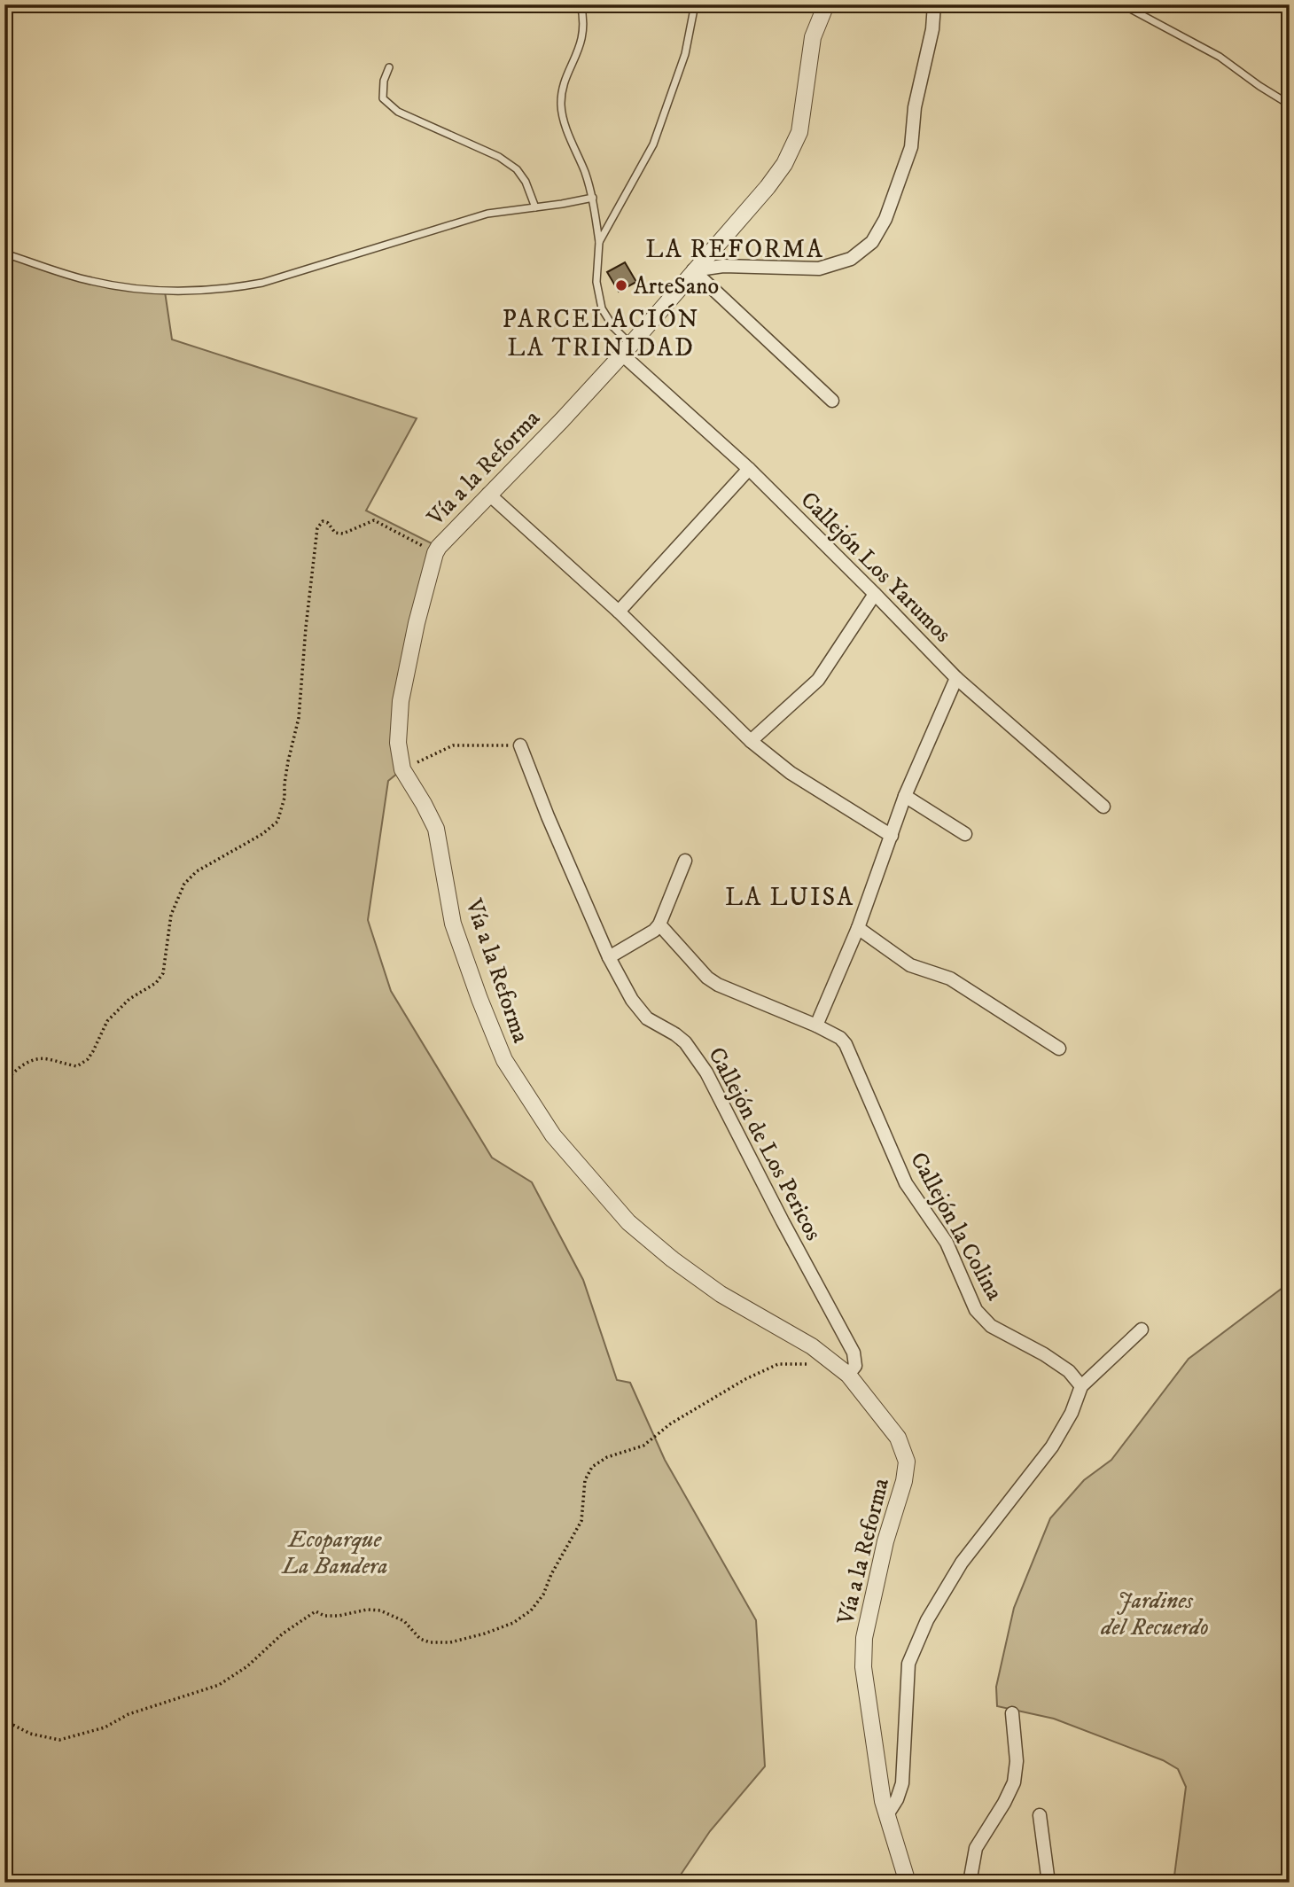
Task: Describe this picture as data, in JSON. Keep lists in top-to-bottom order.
{
  "streets": {
    "street": [
      "Vía a la Reforma",
      "Callejón Los Yarumos",
      "Callejón de Los Pericos",
      "Callejón la Colina"
    ]
  },
  "crossings": [
    ["Vía a la Reforma", "Callejón Los Yarumos"],
    ["Vía a la Reforma", "Callejón de Los Pericos"]
  ],
  "districts": ["LA REFORMA", "PARCELACIÓN LA TRINIDAD", "LA LUISA"],
  "parks": ["Ecoparque La Bandera", "Jardines del Recuerdo"],
  "places": ["ArteSano"]
}
